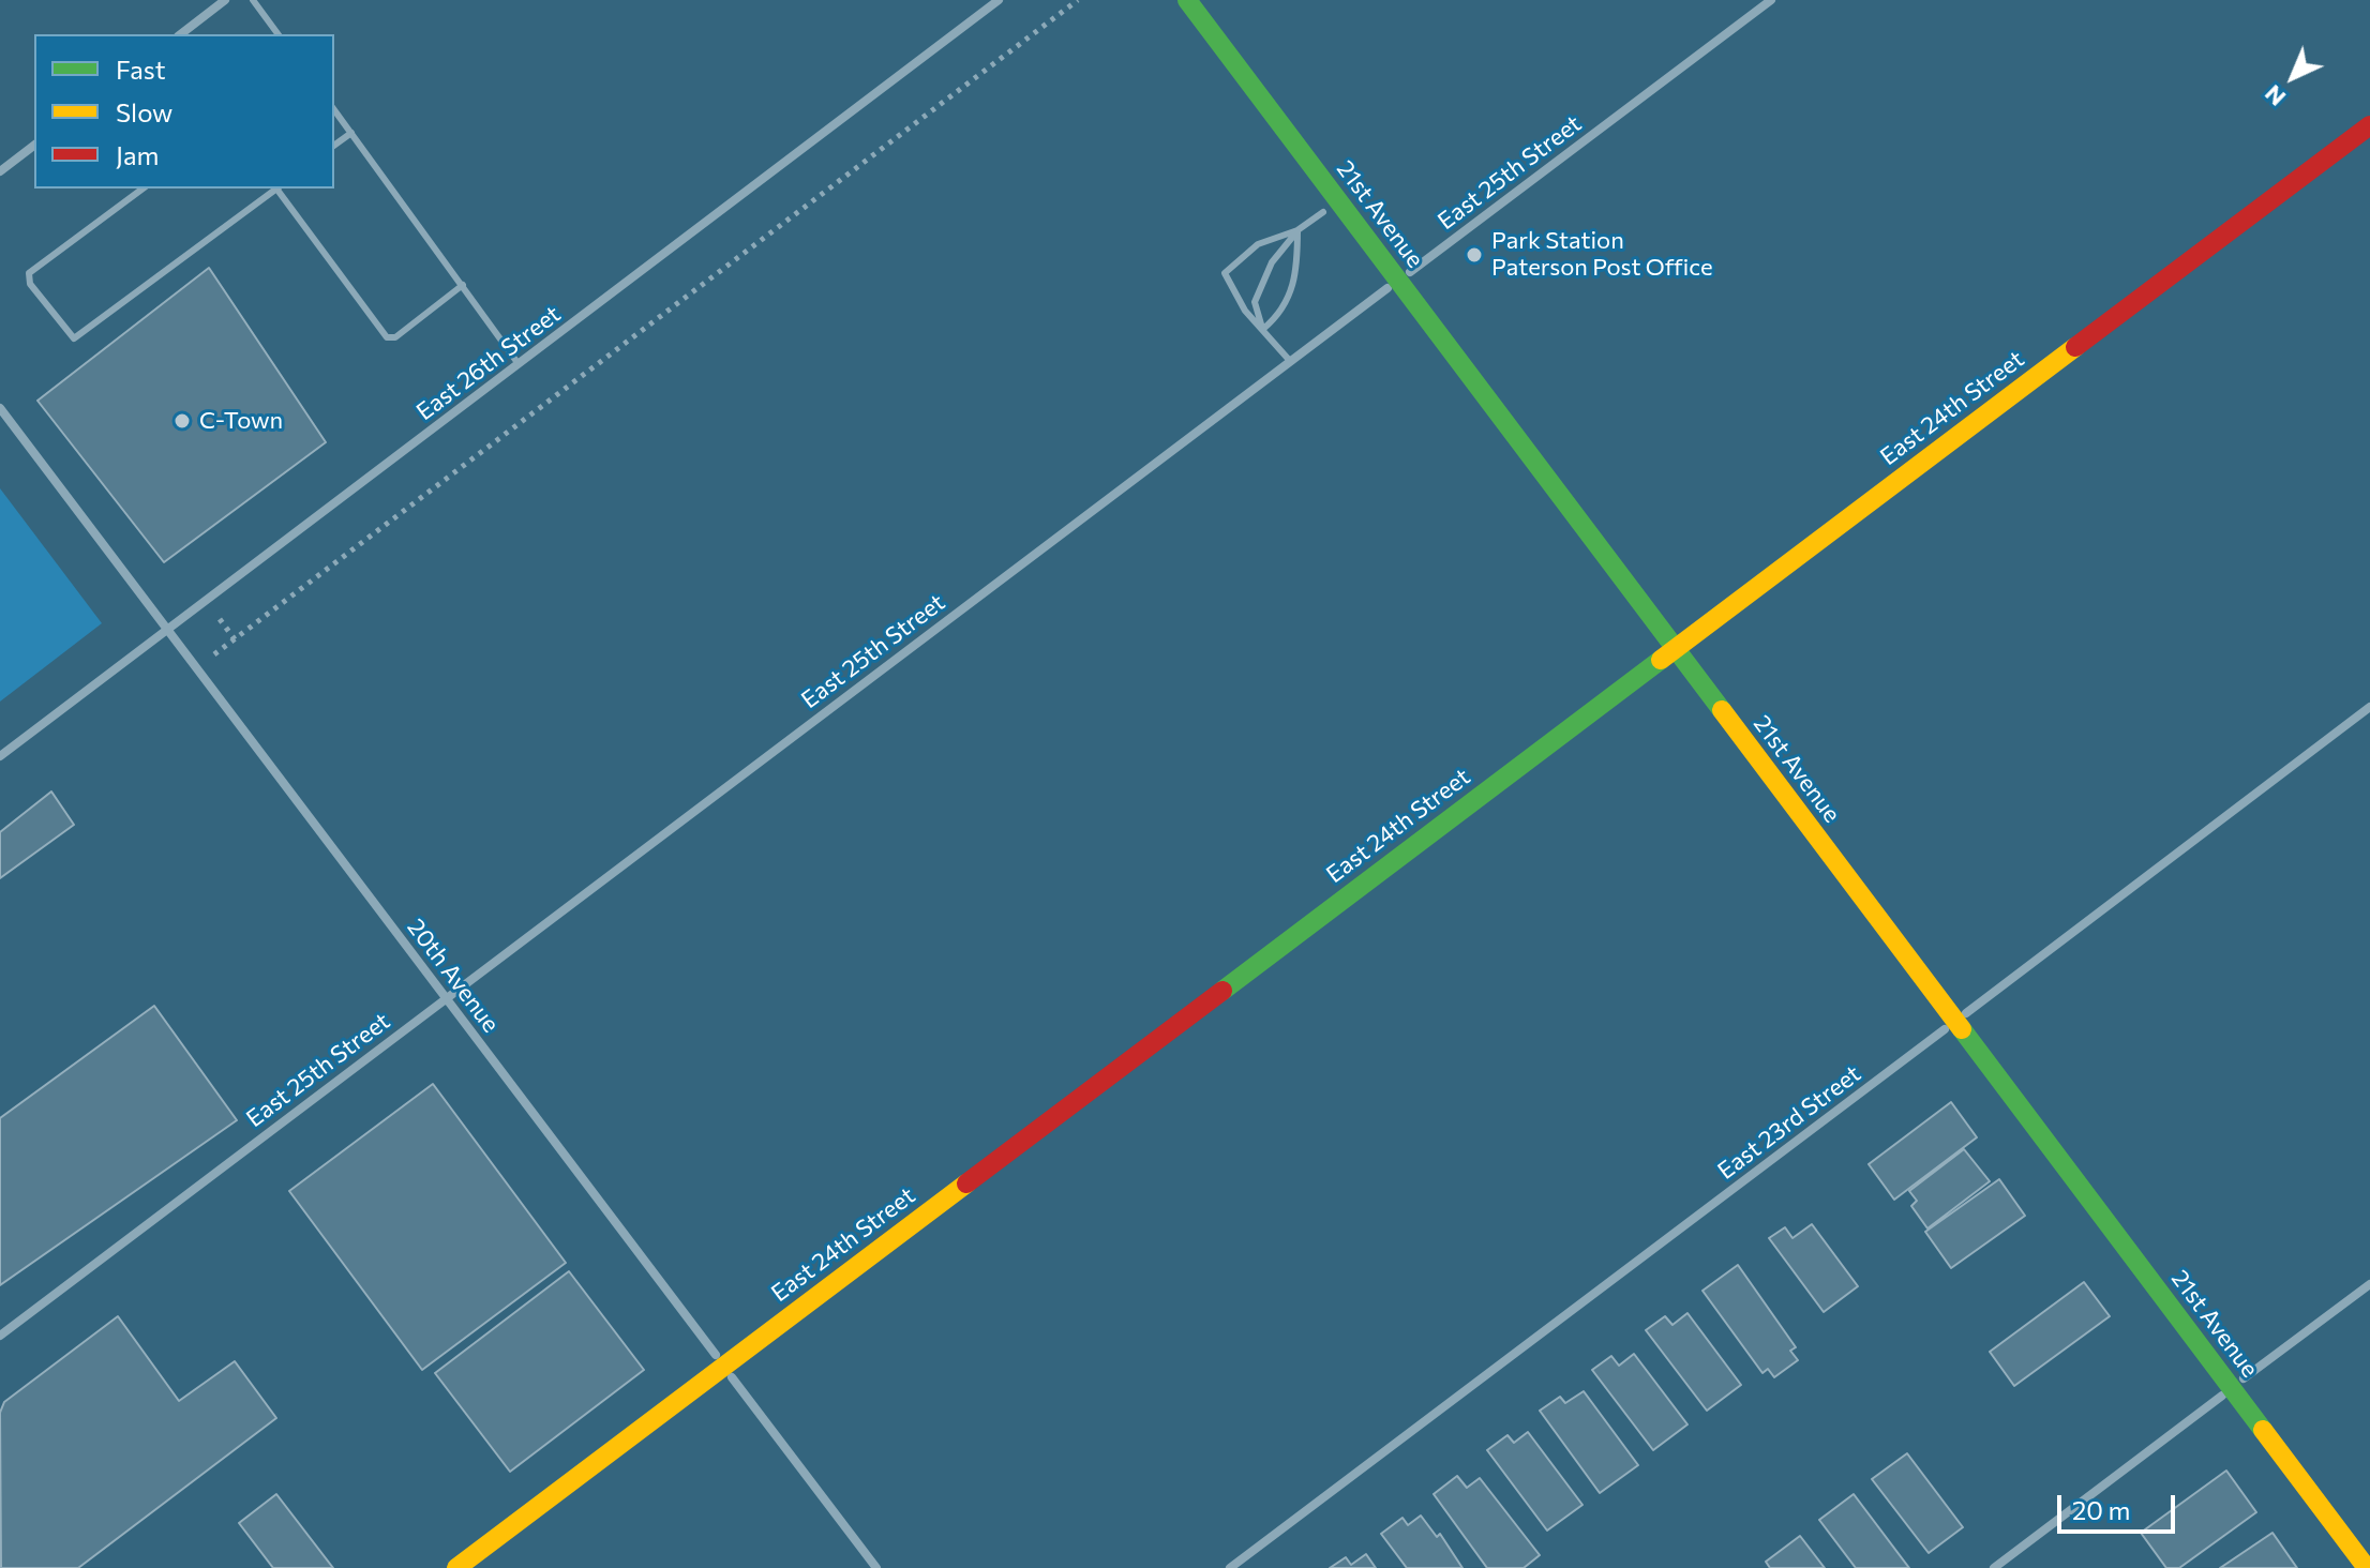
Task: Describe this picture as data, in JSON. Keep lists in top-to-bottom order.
{
  "streets": {
    "street": [
      "East 25th Street",
      "21st Avenue",
      "East 26th Street",
      "East 24th Street",
      "20th Avenue",
      "East 23rd Street"
    ]
  },
  "crossings": [
    ["East 25th Street", "21st Avenue"],
    ["East 25th Street", "20th Avenue"],
    ["21st Avenue", "East 24th Street"],
    ["21st Avenue", "East 23rd Street"],
    ["East 26th Street", "20th Avenue"],
    ["East 24th Street", "20th Avenue"]
  ],
  "places": ["Park Station Paterson Post Office", "C-Town"],
  "legend": ["Fast", "Slow", "Jam"],
  "scale_bar": "20 m",
  "north": "bottom left"
}
